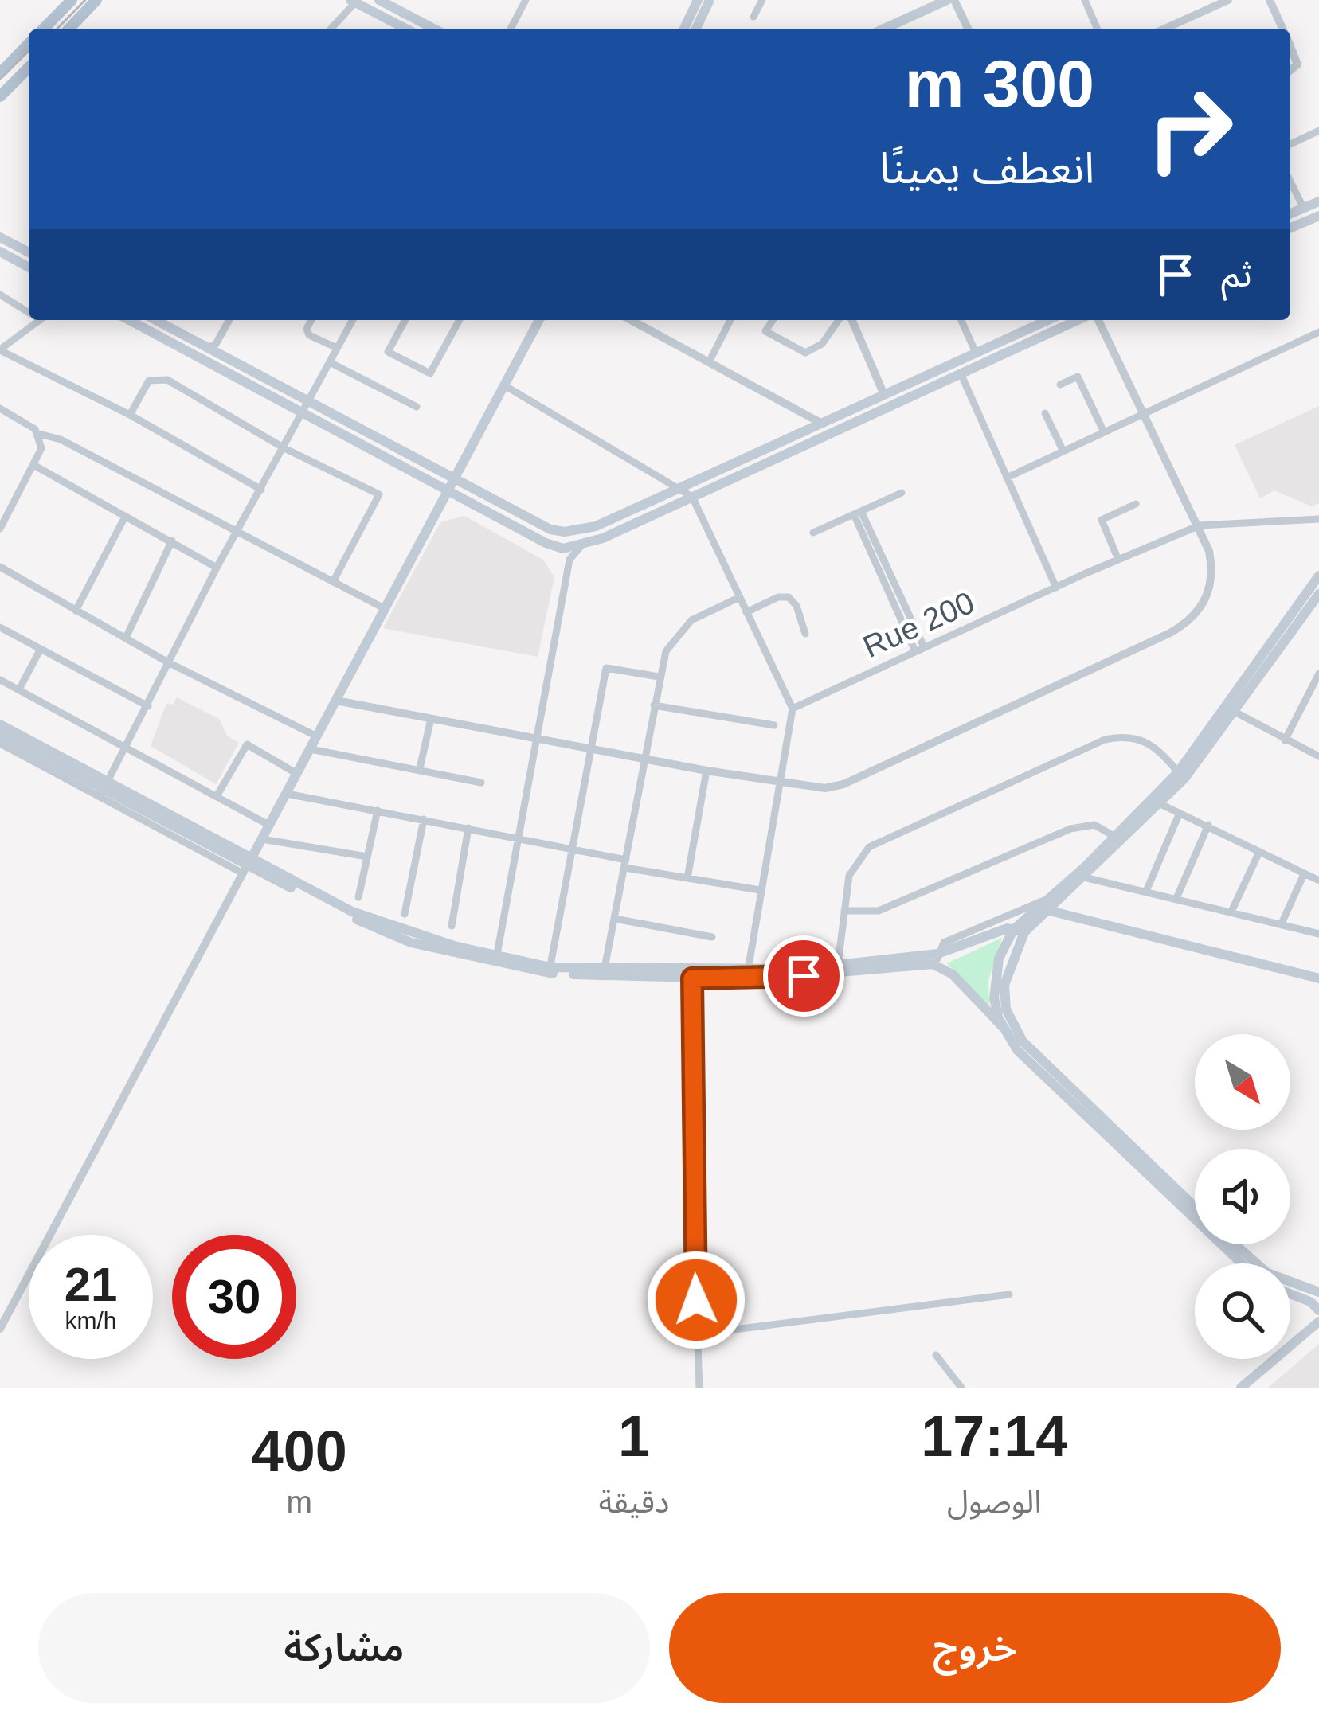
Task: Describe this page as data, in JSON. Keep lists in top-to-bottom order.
{
  "streets": {
    "street": ["Rue 200"]
  },
  "north": "bottom right",
  "page": {
    "turn": ["300 m", "انعطف يمينًا"],
    "then": "ثم",
    "speed": "21 km/h",
    "limit": "30",
    "eta": [
      "17:14",
      "الوصول",
      "1",
      "دقيقة",
      "400",
      "m"
    ],
    "buttons": ["خروج", "مشاركة"]
  }
}
